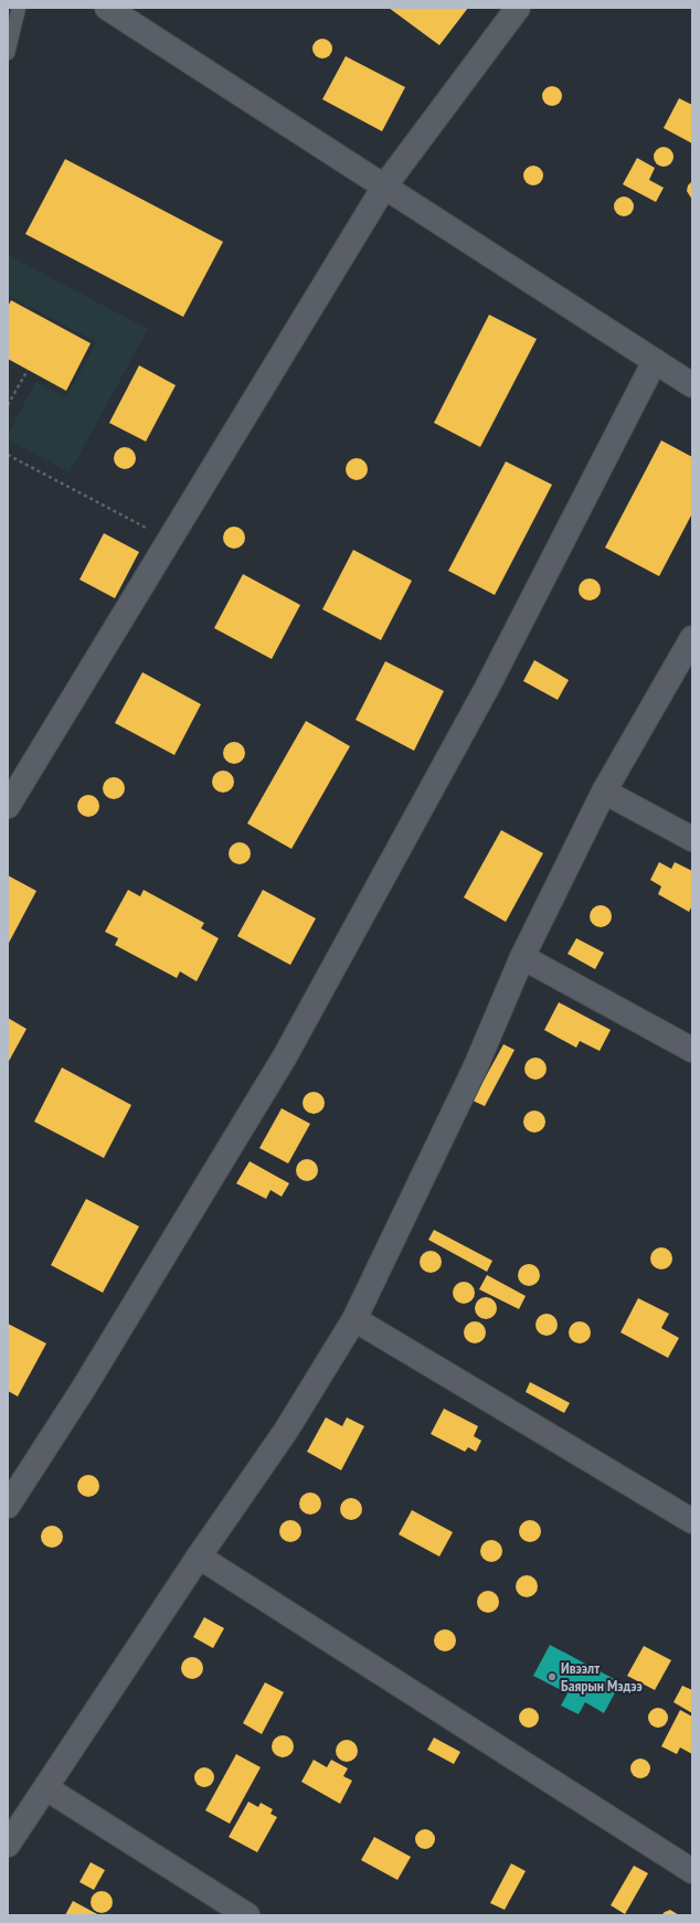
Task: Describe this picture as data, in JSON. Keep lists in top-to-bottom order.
{
  "places": ["Ивээлт Баярын Мэдээ"]
}
